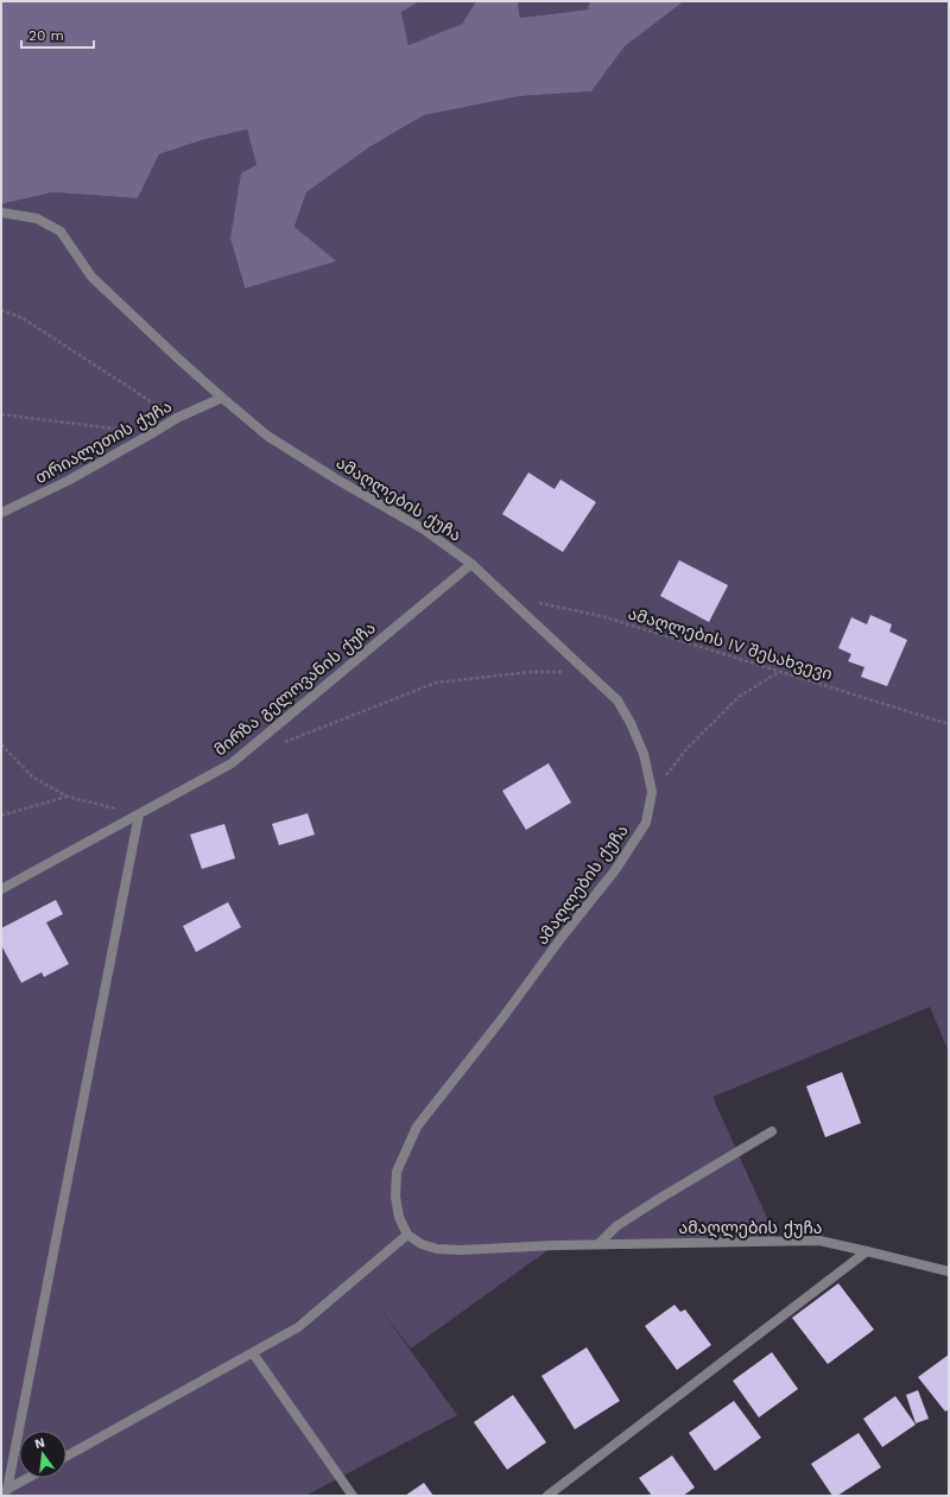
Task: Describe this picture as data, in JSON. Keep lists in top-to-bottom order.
{
  "streets": {
    "street": ["თრიალეთის ქუჩა", "ამაღლების ქუჩა", "მირზა გელოვანის ქუჩა"],
    "path": ["ამაღლების IV შესახვევი"]
  },
  "crossings": [
    ["თრიალეთის ქუჩა", "ამაღლების ქუჩა"],
    ["ამაღლების ქუჩა", "ამაღლების IV შესახვევი"],
    ["ამაღლების ქუჩა", "მირზა გელოვანის ქუჩა"]
  ],
  "scale_bar": "20 m",
  "north": "top"
}
